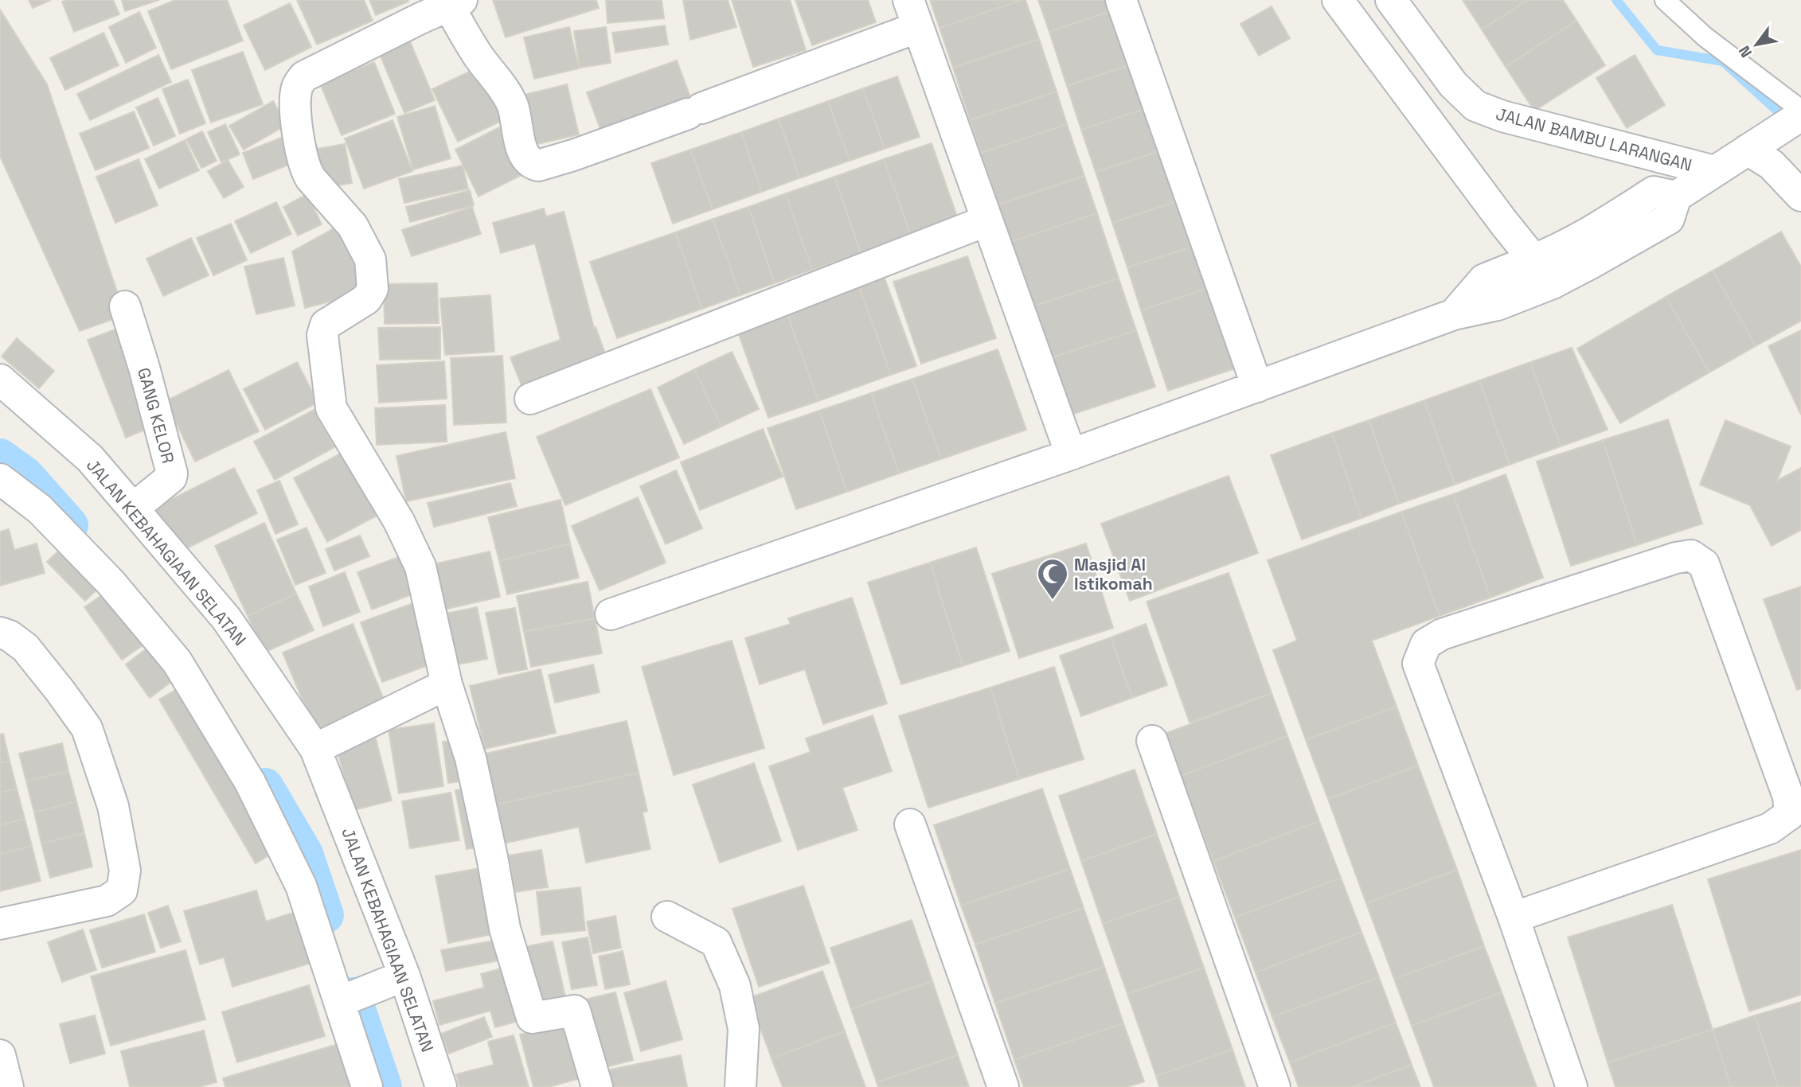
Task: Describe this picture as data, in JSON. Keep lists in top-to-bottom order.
{
  "streets": {
    "street": ["JALAN BAMBU LARANGAN", "GANG KELOR", "JALAN KEBAHAGIAAN SELATAN"]
  },
  "crossings": [
    ["GANG KELOR", "JALAN KEBAHAGIAAN SELATAN"]
  ],
  "places": {
    "mosque": ["Masjid Al Istikomah"]
  },
  "north": "bottom left"
}
